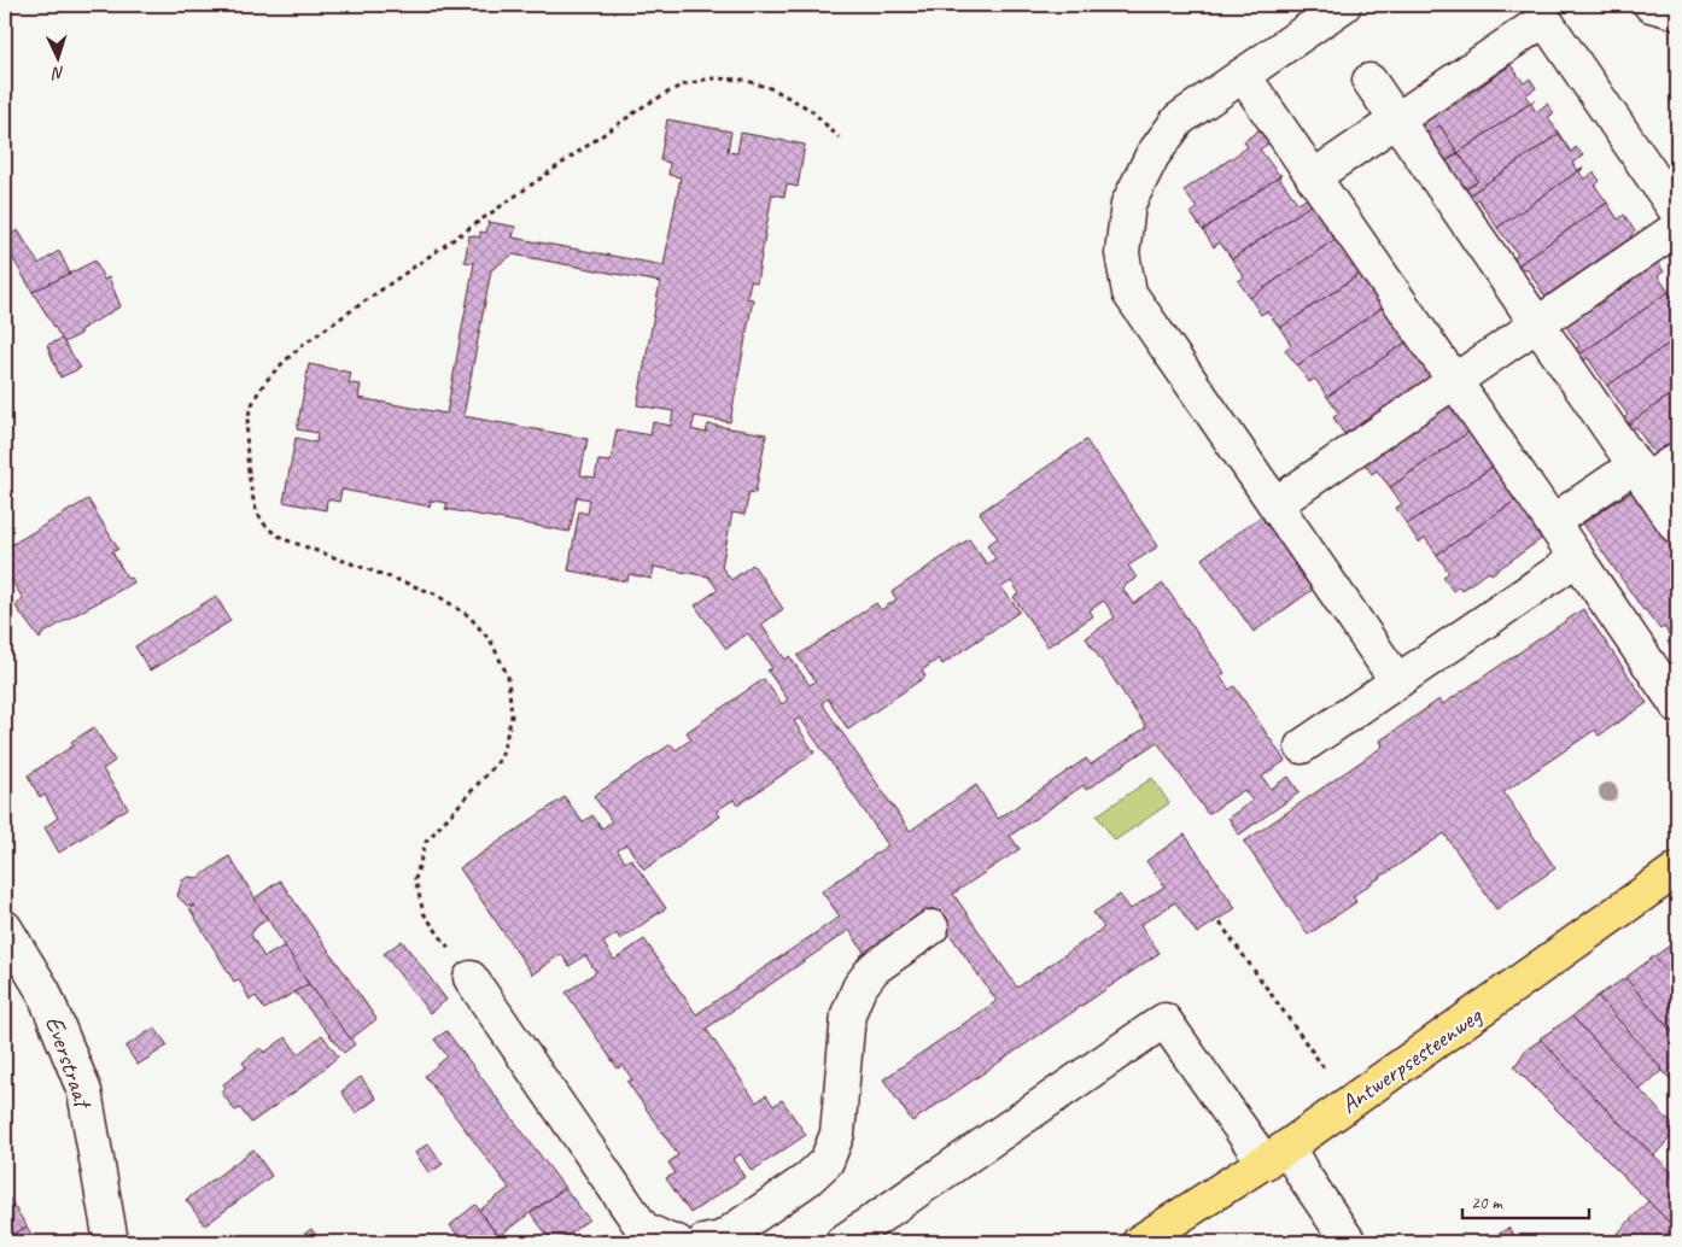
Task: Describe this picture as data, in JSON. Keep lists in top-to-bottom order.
{
  "streets": {
    "main road": ["Antwerpsesteenweg"],
    "street": ["Everstraat"]
  },
  "scale_bar": "20 m",
  "north": "bottom"
}
